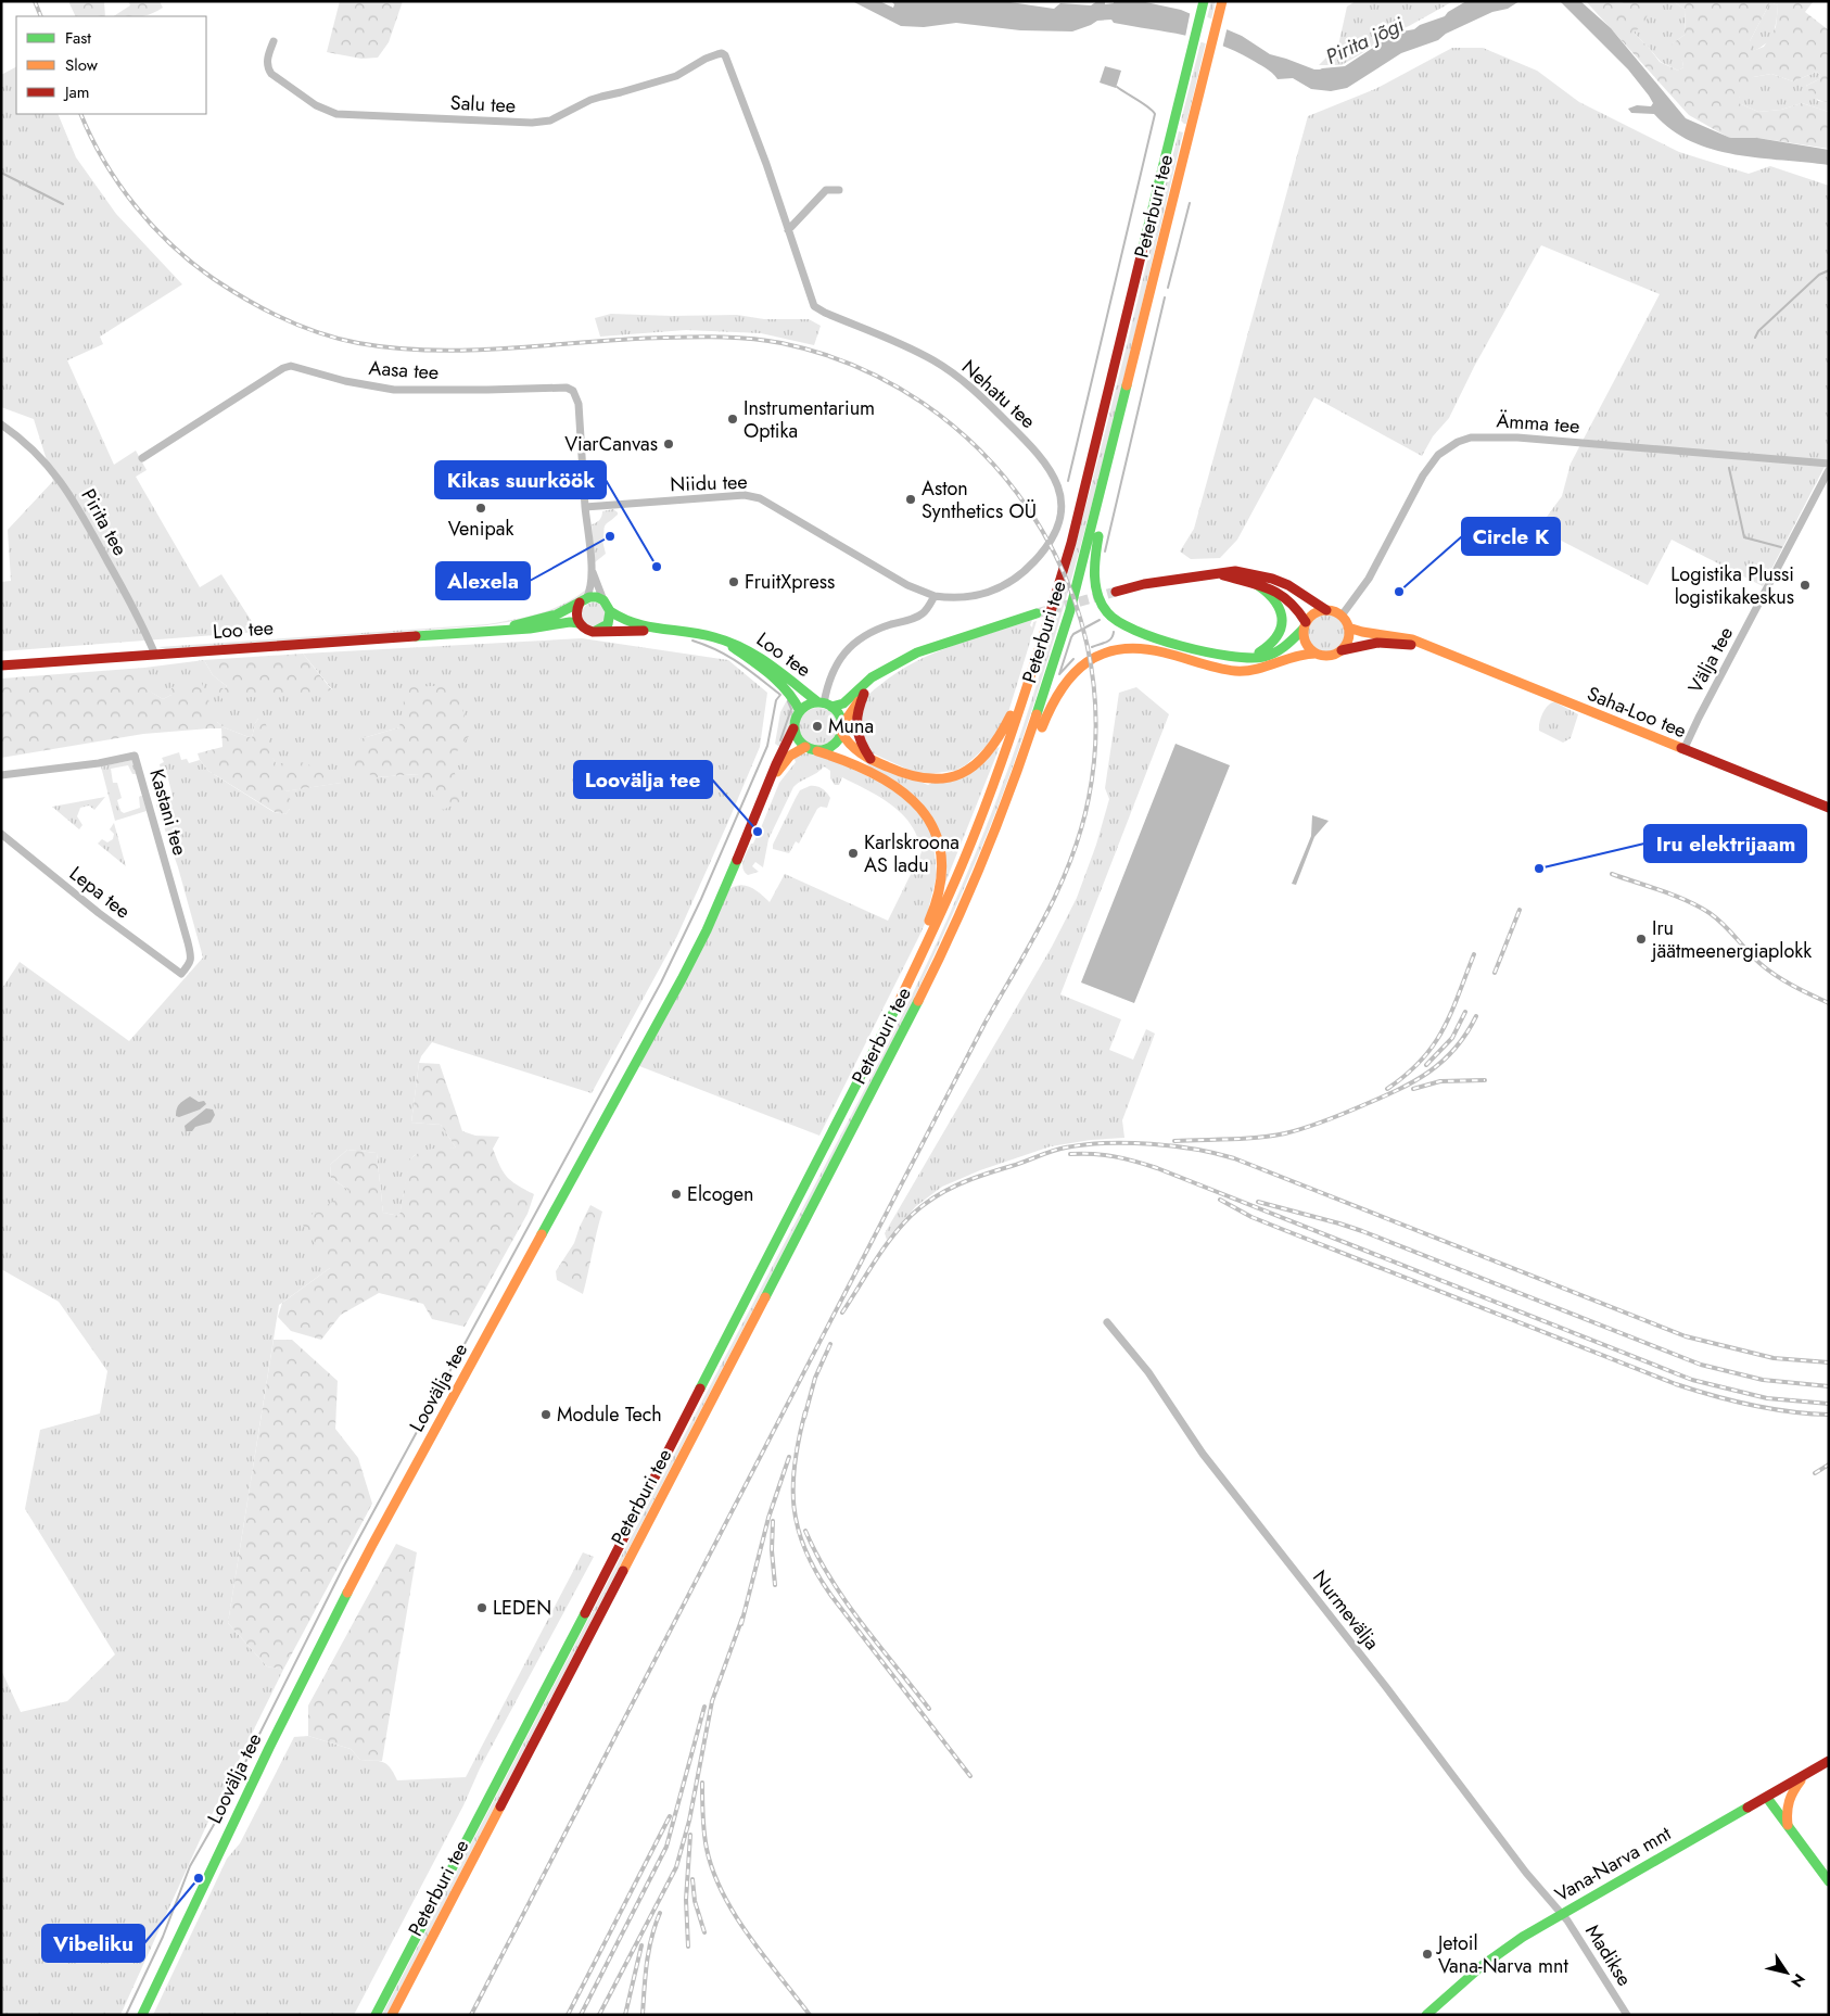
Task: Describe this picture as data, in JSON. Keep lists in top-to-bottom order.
{
  "streets": {
    "main road": [
      "Peterburi tee",
      "Loo tee",
      "Saha-Loo tee",
      "Loovälja tee",
      "Vana-Narva mnt"
    ],
    "street": [
      "Salu tee",
      "Aasa tee",
      "Nehatu tee",
      "Ämma tee",
      "Niidu tee",
      "Pirita tee",
      "Välja tee",
      "Kastani tee",
      "Lepa tee",
      "Nurmevälja",
      "Madikse"
    ]
  },
  "crossings": [
    ["Salu tee", "Nehatu tee"],
    ["Aasa tee", "Niidu tee"],
    ["Nehatu tee", "Niidu tee"],
    ["Ämma tee", "Saha-Loo tee"],
    ["Pirita tee", "Loo tee"],
    ["Loo tee", "Loovälja tee"],
    ["Välja tee", "Saha-Loo tee"],
    ["Kastani tee", "Lepa tee"],
    ["Nurmevälja", "Vana-Narva mnt"],
    ["Nurmevälja", "Madikse"],
    ["Vana-Narva mnt", "Madikse"]
  ],
  "water": ["Pirita jõgi"],
  "places": [
    "Instrumentarium Optika",
    "ViarCanvas",
    "Aston Synthetics OÜ",
    "Venipak",
    "Alexela",
    "Kikas suurköök",
    "FruitXpress",
    "Logistika Plussi logistikakeskus",
    "Circle K",
    "Muna",
    "Loovälja tee",
    "Karlskroona AS ladu",
    "Iru elektrijaam",
    "Iru jäätmeenergiaplokk",
    "Elcogen",
    "Module Tech",
    "LEDEN",
    "Vibeliku",
    "Jetoil Vana-Narva mnt"
  ],
  "legend": ["Fast", "Slow", "Jam"],
  "north": "bottom right"
}
